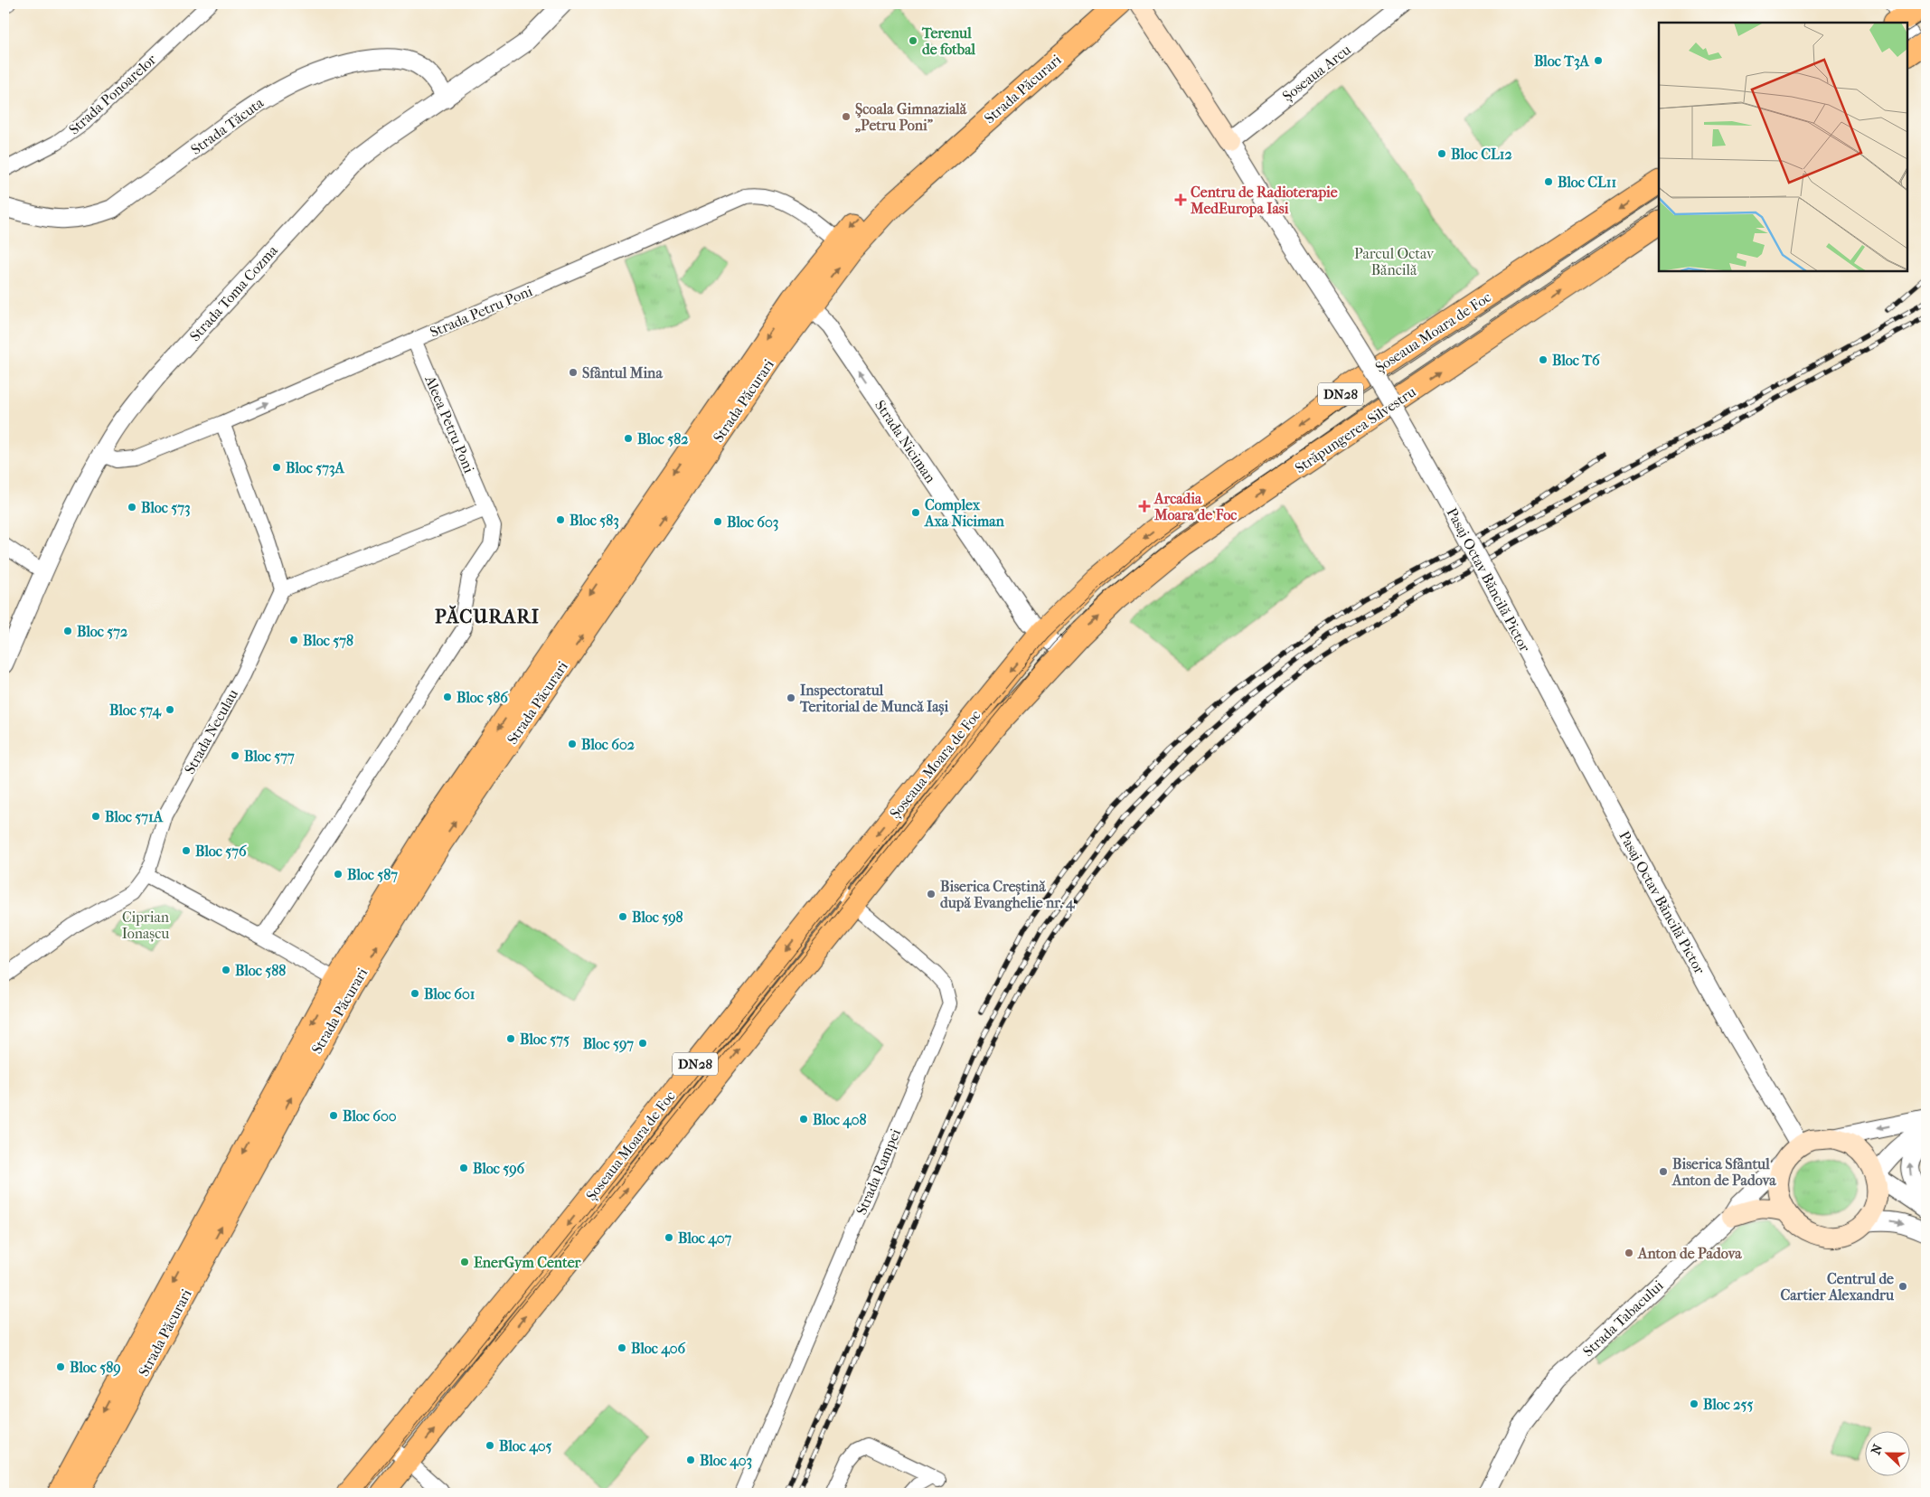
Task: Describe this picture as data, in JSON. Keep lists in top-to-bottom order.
{
  "streets": {
    "main road": [
      "Strada Păcurari",
      "Șoseaua Moara de Foc",
      "DN28",
      "Străpungerea Silvestru"
    ],
    "street": [
      "Șoseaua Arcu",
      "Strada Ponoarelor",
      "Strada Tăcuta",
      "Strada Toma Cozma",
      "Strada Petru Poni",
      "Aleea Petru Poni",
      "Strada Niciman",
      "Pasaj Octav Băncilă Pictor",
      "Strada Neculau",
      "Strada Rampei",
      "Strada Tabacului"
    ]
  },
  "crossings": [
    ["Șoseaua Arcu", "Pasaj Octav Băncilă Pictor"],
    ["Strada Păcurari", "Strada Petru Poni"],
    ["Strada Păcurari", "Strada Niciman"],
    ["Strada Tăcuta", "Strada Toma Cozma"],
    ["Strada Toma Cozma", "Strada Petru Poni"],
    ["Strada Petru Poni", "Aleea Petru Poni"],
    ["Șoseaua Moara de Foc", "Străpungerea Silvestru"],
    ["Șoseaua Moara de Foc", "Strada Niciman"],
    ["Șoseaua Moara de Foc", "Strada Rampei"],
    ["Străpungerea Silvestru", "Strada Niciman"],
    ["Pasaj Octav Băncilă Pictor", "Strada Tabacului"]
  ],
  "one_way": ["Străpungerea Silvestru", "Strada Niciman"],
  "districts": ["PĂCURARI"],
  "parks": ["Parcul Octav Băncilă", "Ciprian Ionașcu"],
  "places": {
    "other": [
      "Terenul de fotbal",
      "Bloc T3A",
      "Şcoala Gimnazială „Petru Poni”",
      "Bloc CL12",
      "Bloc CL11",
      "Bloc T6",
      "Sfântul Mina",
      "Bloc 582",
      "Bloc 573A",
      "Bloc 573",
      "Complex Axa Niciman",
      "Bloc 583",
      "Bloc 603",
      "Bloc 572",
      "Bloc 578",
      "Bloc 586",
      "Inspectoratul Teritorial de Muncă Iași",
      "Bloc 574",
      "Bloc 602",
      "Bloc 577",
      "Bloc 571A",
      "Bloc 576",
      "Bloc 587",
      "Biserica Creștină după Evanghelie nr. 4",
      "Bloc 598",
      "Bloc 588",
      "Bloc 601",
      "Bloc 575",
      "Bloc 597",
      "Bloc 600",
      "Bloc 408",
      "Bloc 596",
      "Biserica Sfântul Anton de Padova",
      "Bloc 407",
      "Anton de Padova",
      "EnerGym Center",
      "Centrul de Cartier Alexandru",
      "Bloc 406",
      "Bloc 589",
      "Bloc 255",
      "Bloc 405",
      "Bloc 403"
    ],
    "health": ["Centru de Radioterapie MedEuropa Iasi", "Arcadia Moara de Foc"]
  },
  "north": "left"
}
